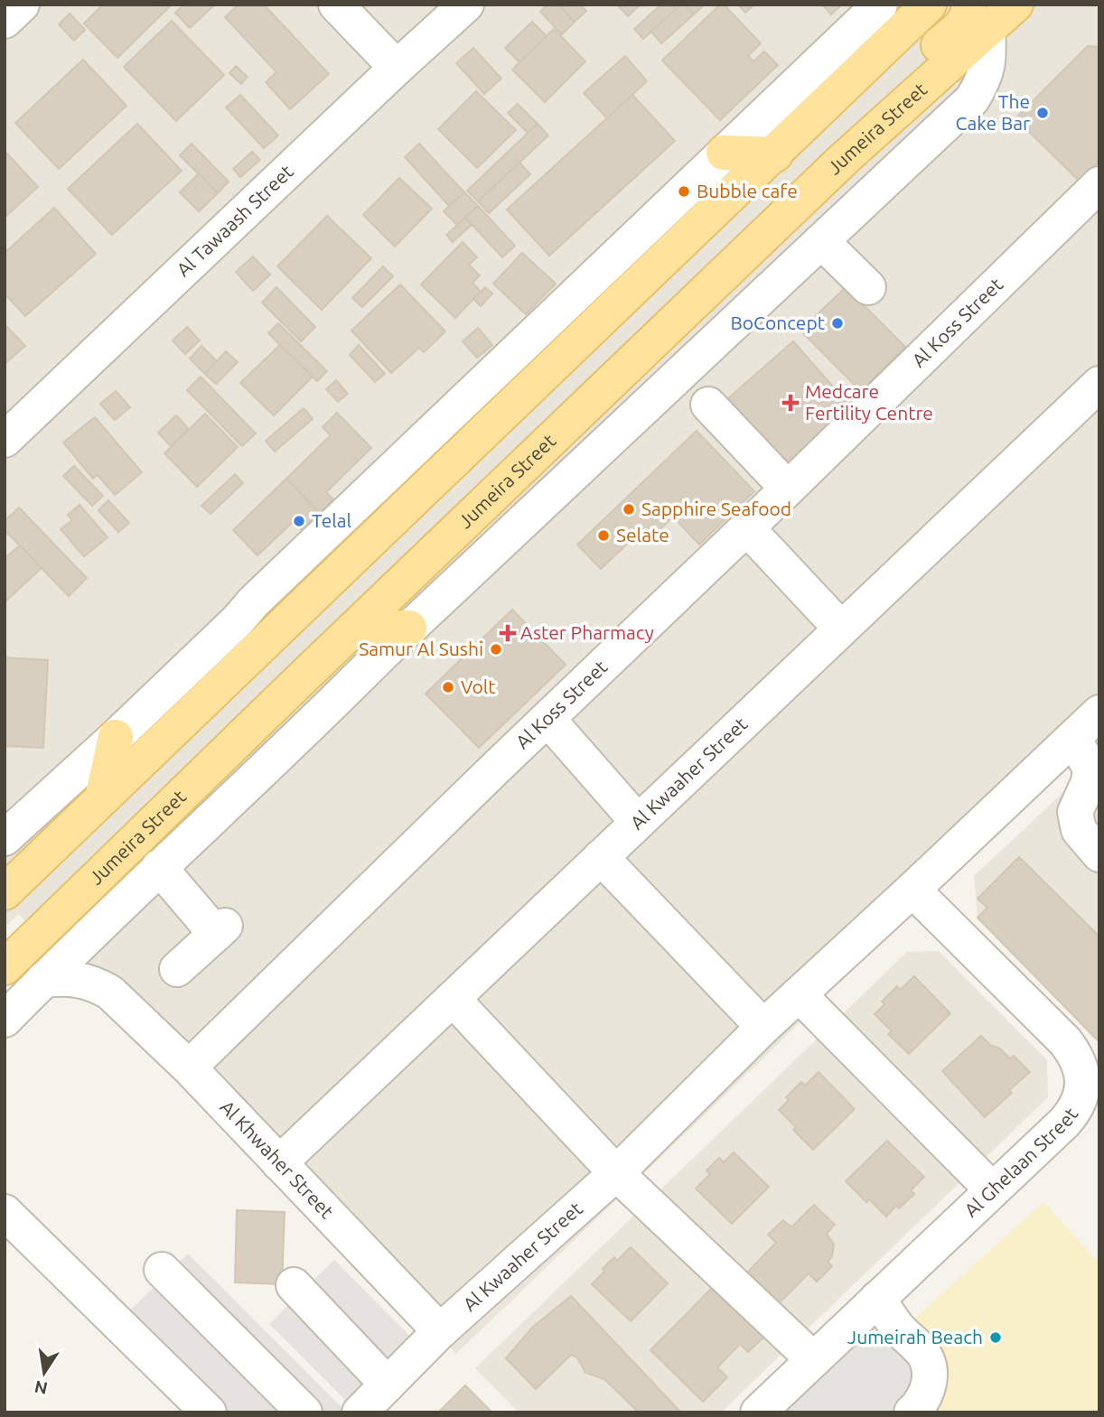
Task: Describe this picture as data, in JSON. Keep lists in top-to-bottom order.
{
  "streets": {
    "main road": ["Jumeira Street"],
    "street": [
      "Al Tawaash Street",
      "Al Koss Street",
      "Al Kwaaher Street",
      "Al Khwaher Street",
      "Al Ghelaan Street"
    ]
  },
  "crossings": [
    ["Al Koss Street", "Al Khwaher Street"],
    ["Al Kwaaher Street", "Al Khwaher Street"],
    ["Al Kwaaher Street", "Al Ghelaan Street"]
  ],
  "places": {
    "other": [
      "The Cake Bar",
      "Bubble cafe",
      "BoConcept",
      "Sapphire Seafood",
      "Telal",
      "Selate",
      "Samur Al Sushi",
      "Volt",
      "Jumeirah Beach"
    ],
    "health": ["Medcare Fertility Centre", "Aster Pharmacy"]
  },
  "north": "bottom"
}
